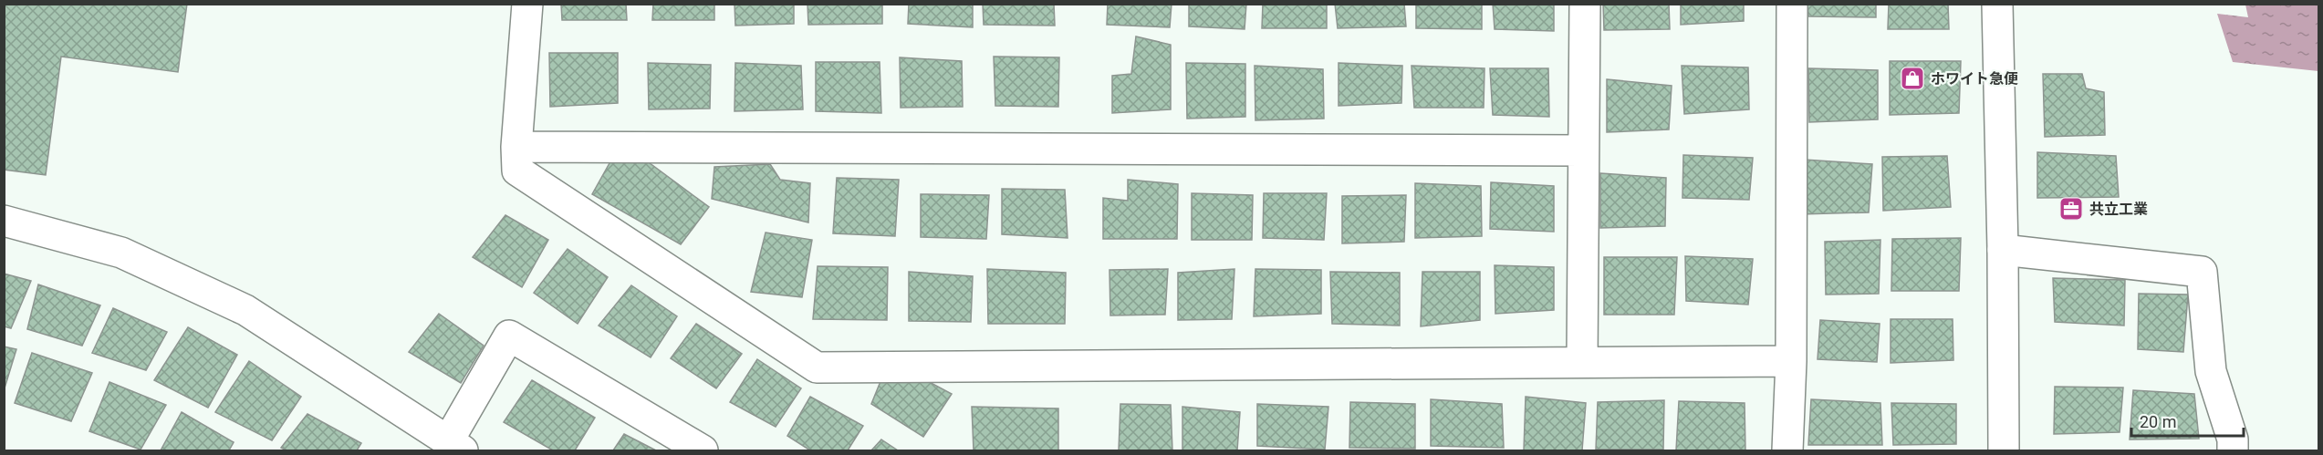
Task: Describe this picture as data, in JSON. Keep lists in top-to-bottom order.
{
  "places": {
    "shop": ["ホワイト急便"],
    "office": ["共立工業"]
  },
  "scale_bar": "20 m"
}
